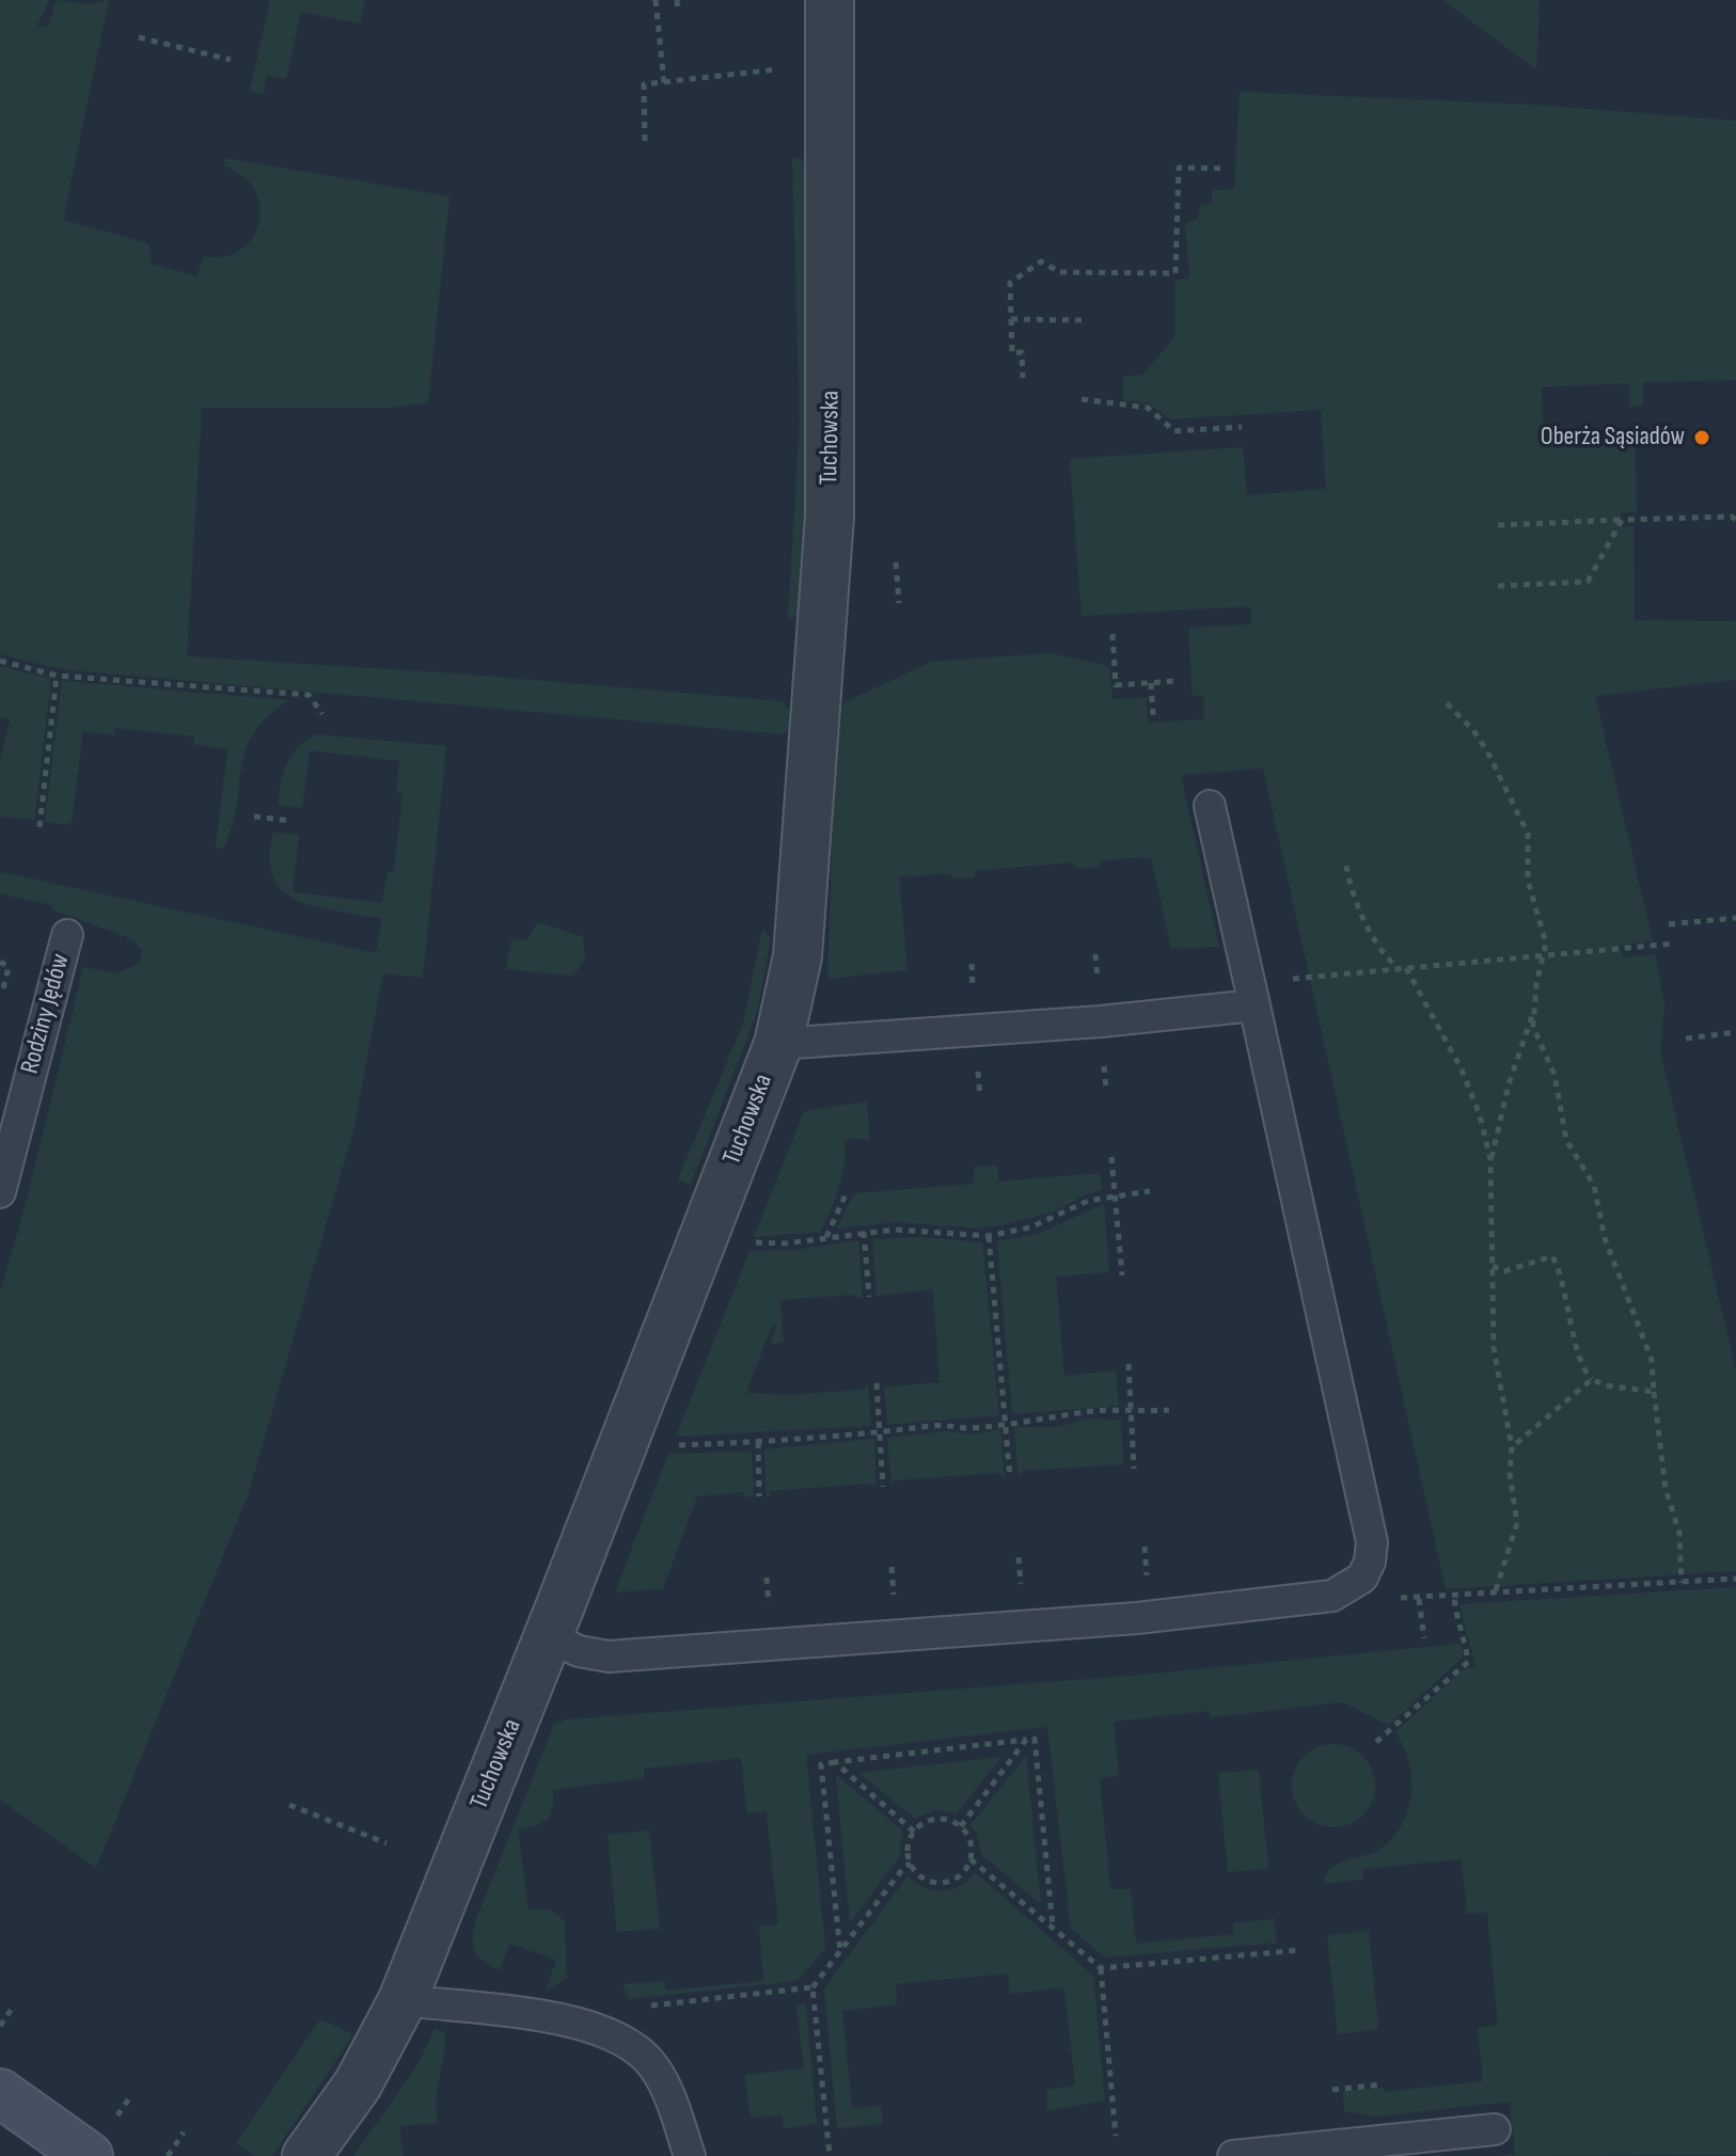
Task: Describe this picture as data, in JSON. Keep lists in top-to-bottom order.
{
  "streets": {
    "street": ["Tuchowska"],
    "lane": ["Rodziny Jędów"]
  },
  "places": ["Oberża Sąsiadów"]
}
